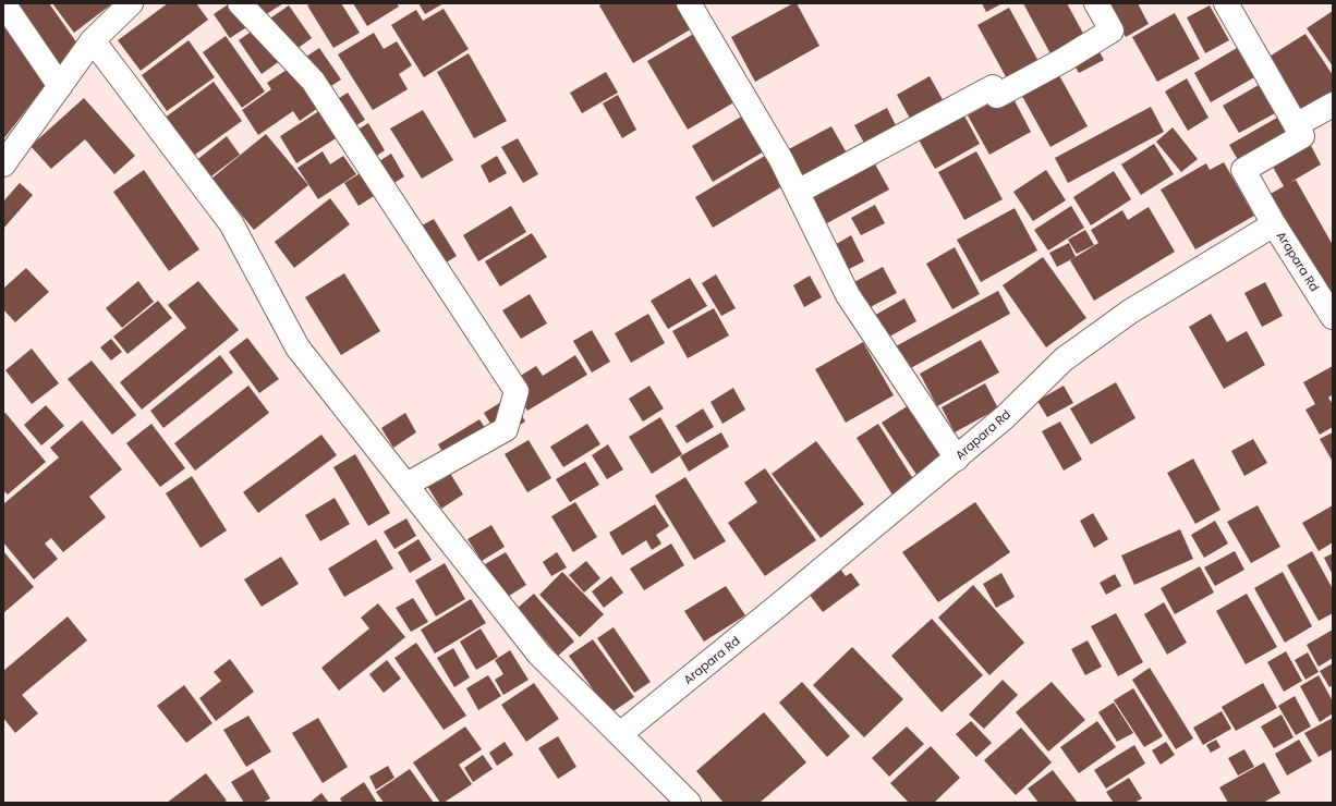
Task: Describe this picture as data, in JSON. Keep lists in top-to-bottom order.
{
  "streets": {
    "street": ["Arapara Rd"]
  }
}
